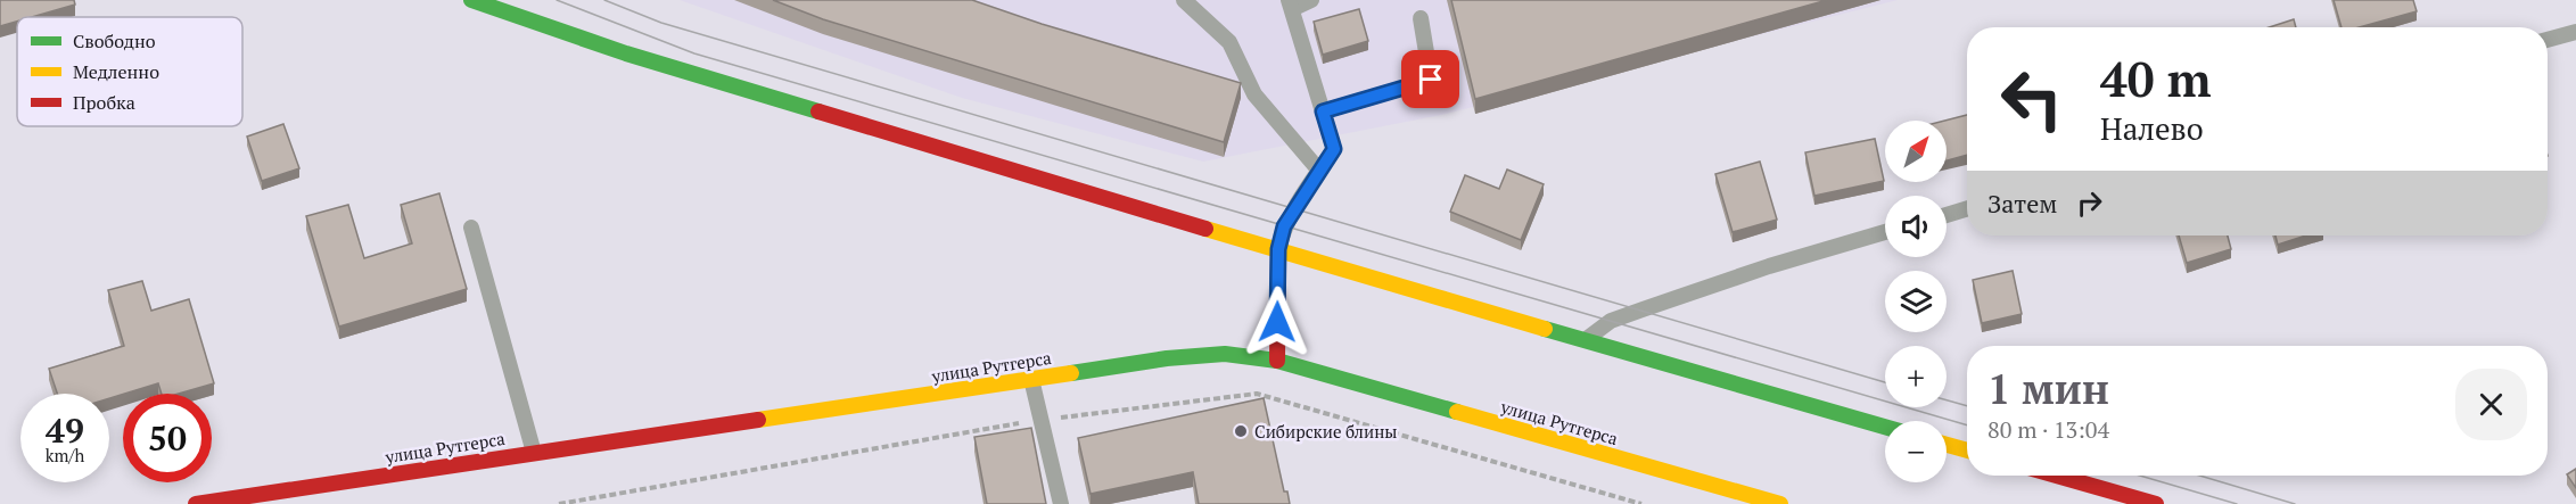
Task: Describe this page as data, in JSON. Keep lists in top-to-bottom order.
{
  "streets": {
    "main road": ["улица Рутгерса"]
  },
  "places": ["Сибирские блины"],
  "legend": ["Свободно", "Медленно", "Пробка"],
  "north": "top right",
  "page": {
    "turn": ["40 m", "Налево"],
    "map_buttons": ["+", "−"],
    "then": "Затем",
    "heading": ["1 мин", "80 m · 13:04"],
    "speed": "49 km/h",
    "limit": "50"
  }
}
